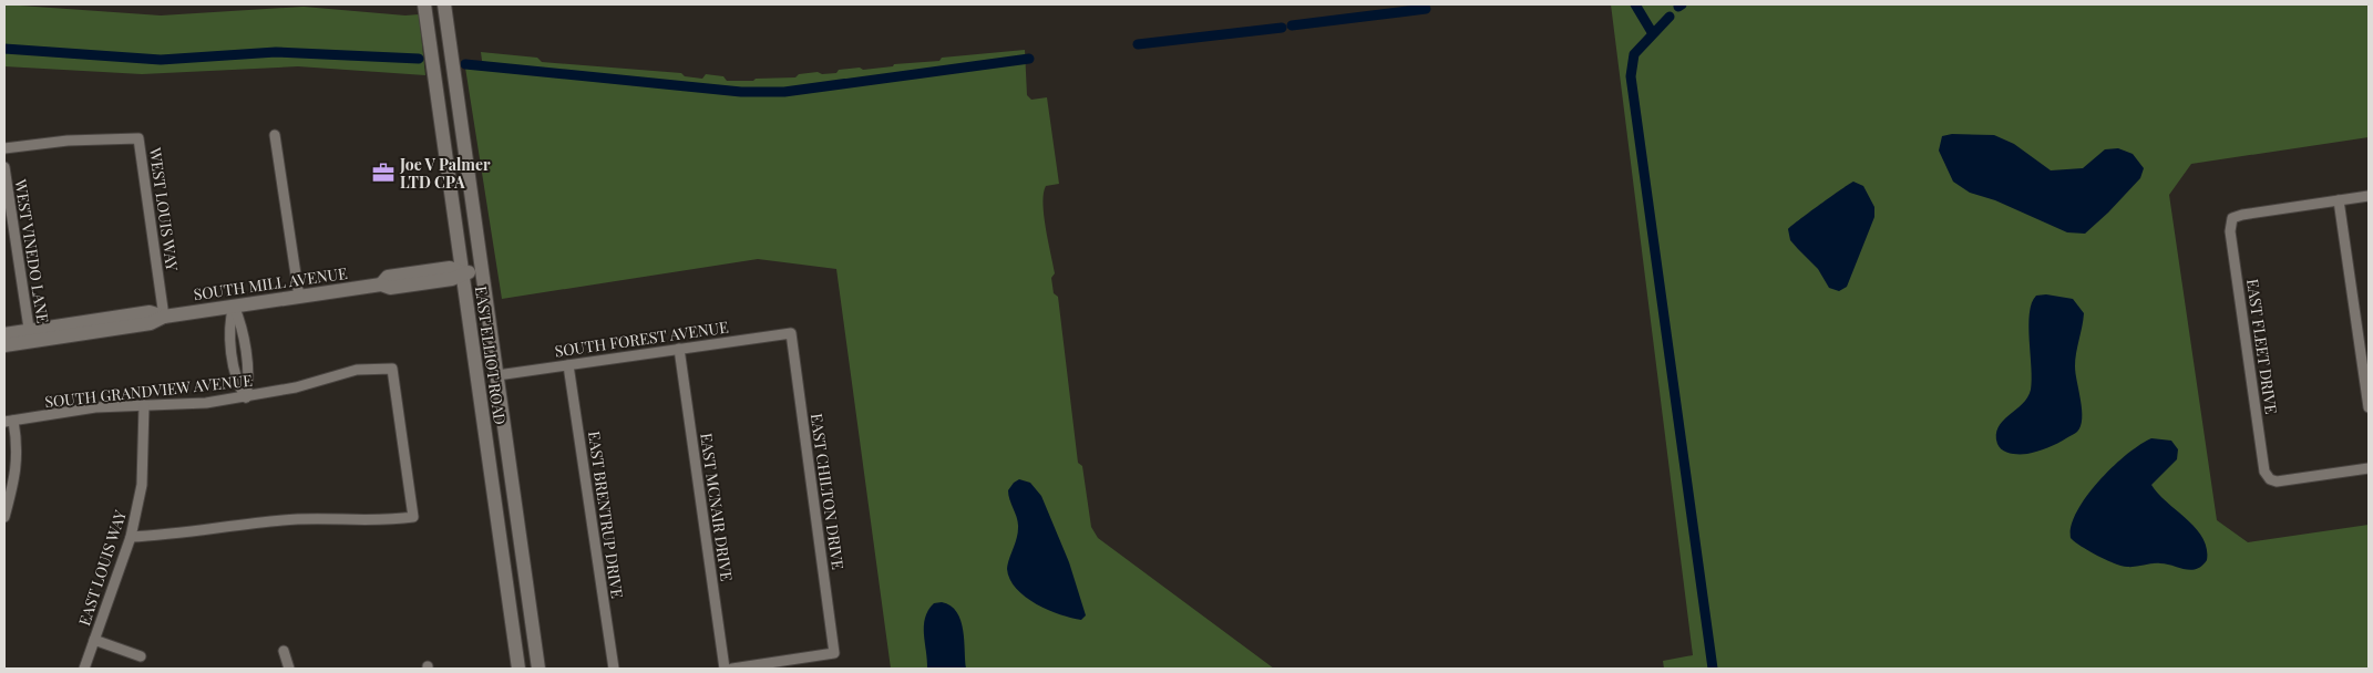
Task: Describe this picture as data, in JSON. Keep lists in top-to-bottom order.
{
  "streets": {
    "main road": ["SOUTH MILL AVENUE", "EAST ELLIOT ROAD"],
    "street": [
      "WEST LOUIS WAY",
      "WEST VINEDO LANE",
      "SOUTH FOREST AVENUE",
      "EAST FLEET DRIVE",
      "SOUTH GRANDVIEW AVENUE",
      "EAST CHILTON DRIVE",
      "EAST MCNAIR DRIVE",
      "EAST BRENTRUP DRIVE",
      "EAST LOUIS WAY"
    ]
  },
  "crossings": [
    ["WEST LOUIS WAY", "SOUTH MILL AVENUE"],
    ["WEST VINEDO LANE", "SOUTH MILL AVENUE"],
    ["SOUTH MILL AVENUE", "EAST ELLIOT ROAD"],
    ["SOUTH FOREST AVENUE", "EAST ELLIOT ROAD"],
    ["SOUTH FOREST AVENUE", "EAST CHILTON DRIVE"],
    ["SOUTH FOREST AVENUE", "EAST MCNAIR DRIVE"],
    ["SOUTH FOREST AVENUE", "EAST BRENTRUP DRIVE"],
    ["SOUTH GRANDVIEW AVENUE", "EAST LOUIS WAY"]
  ],
  "places": {
    "office": ["Joe V Palmer LTD CPA"]
  }
}
